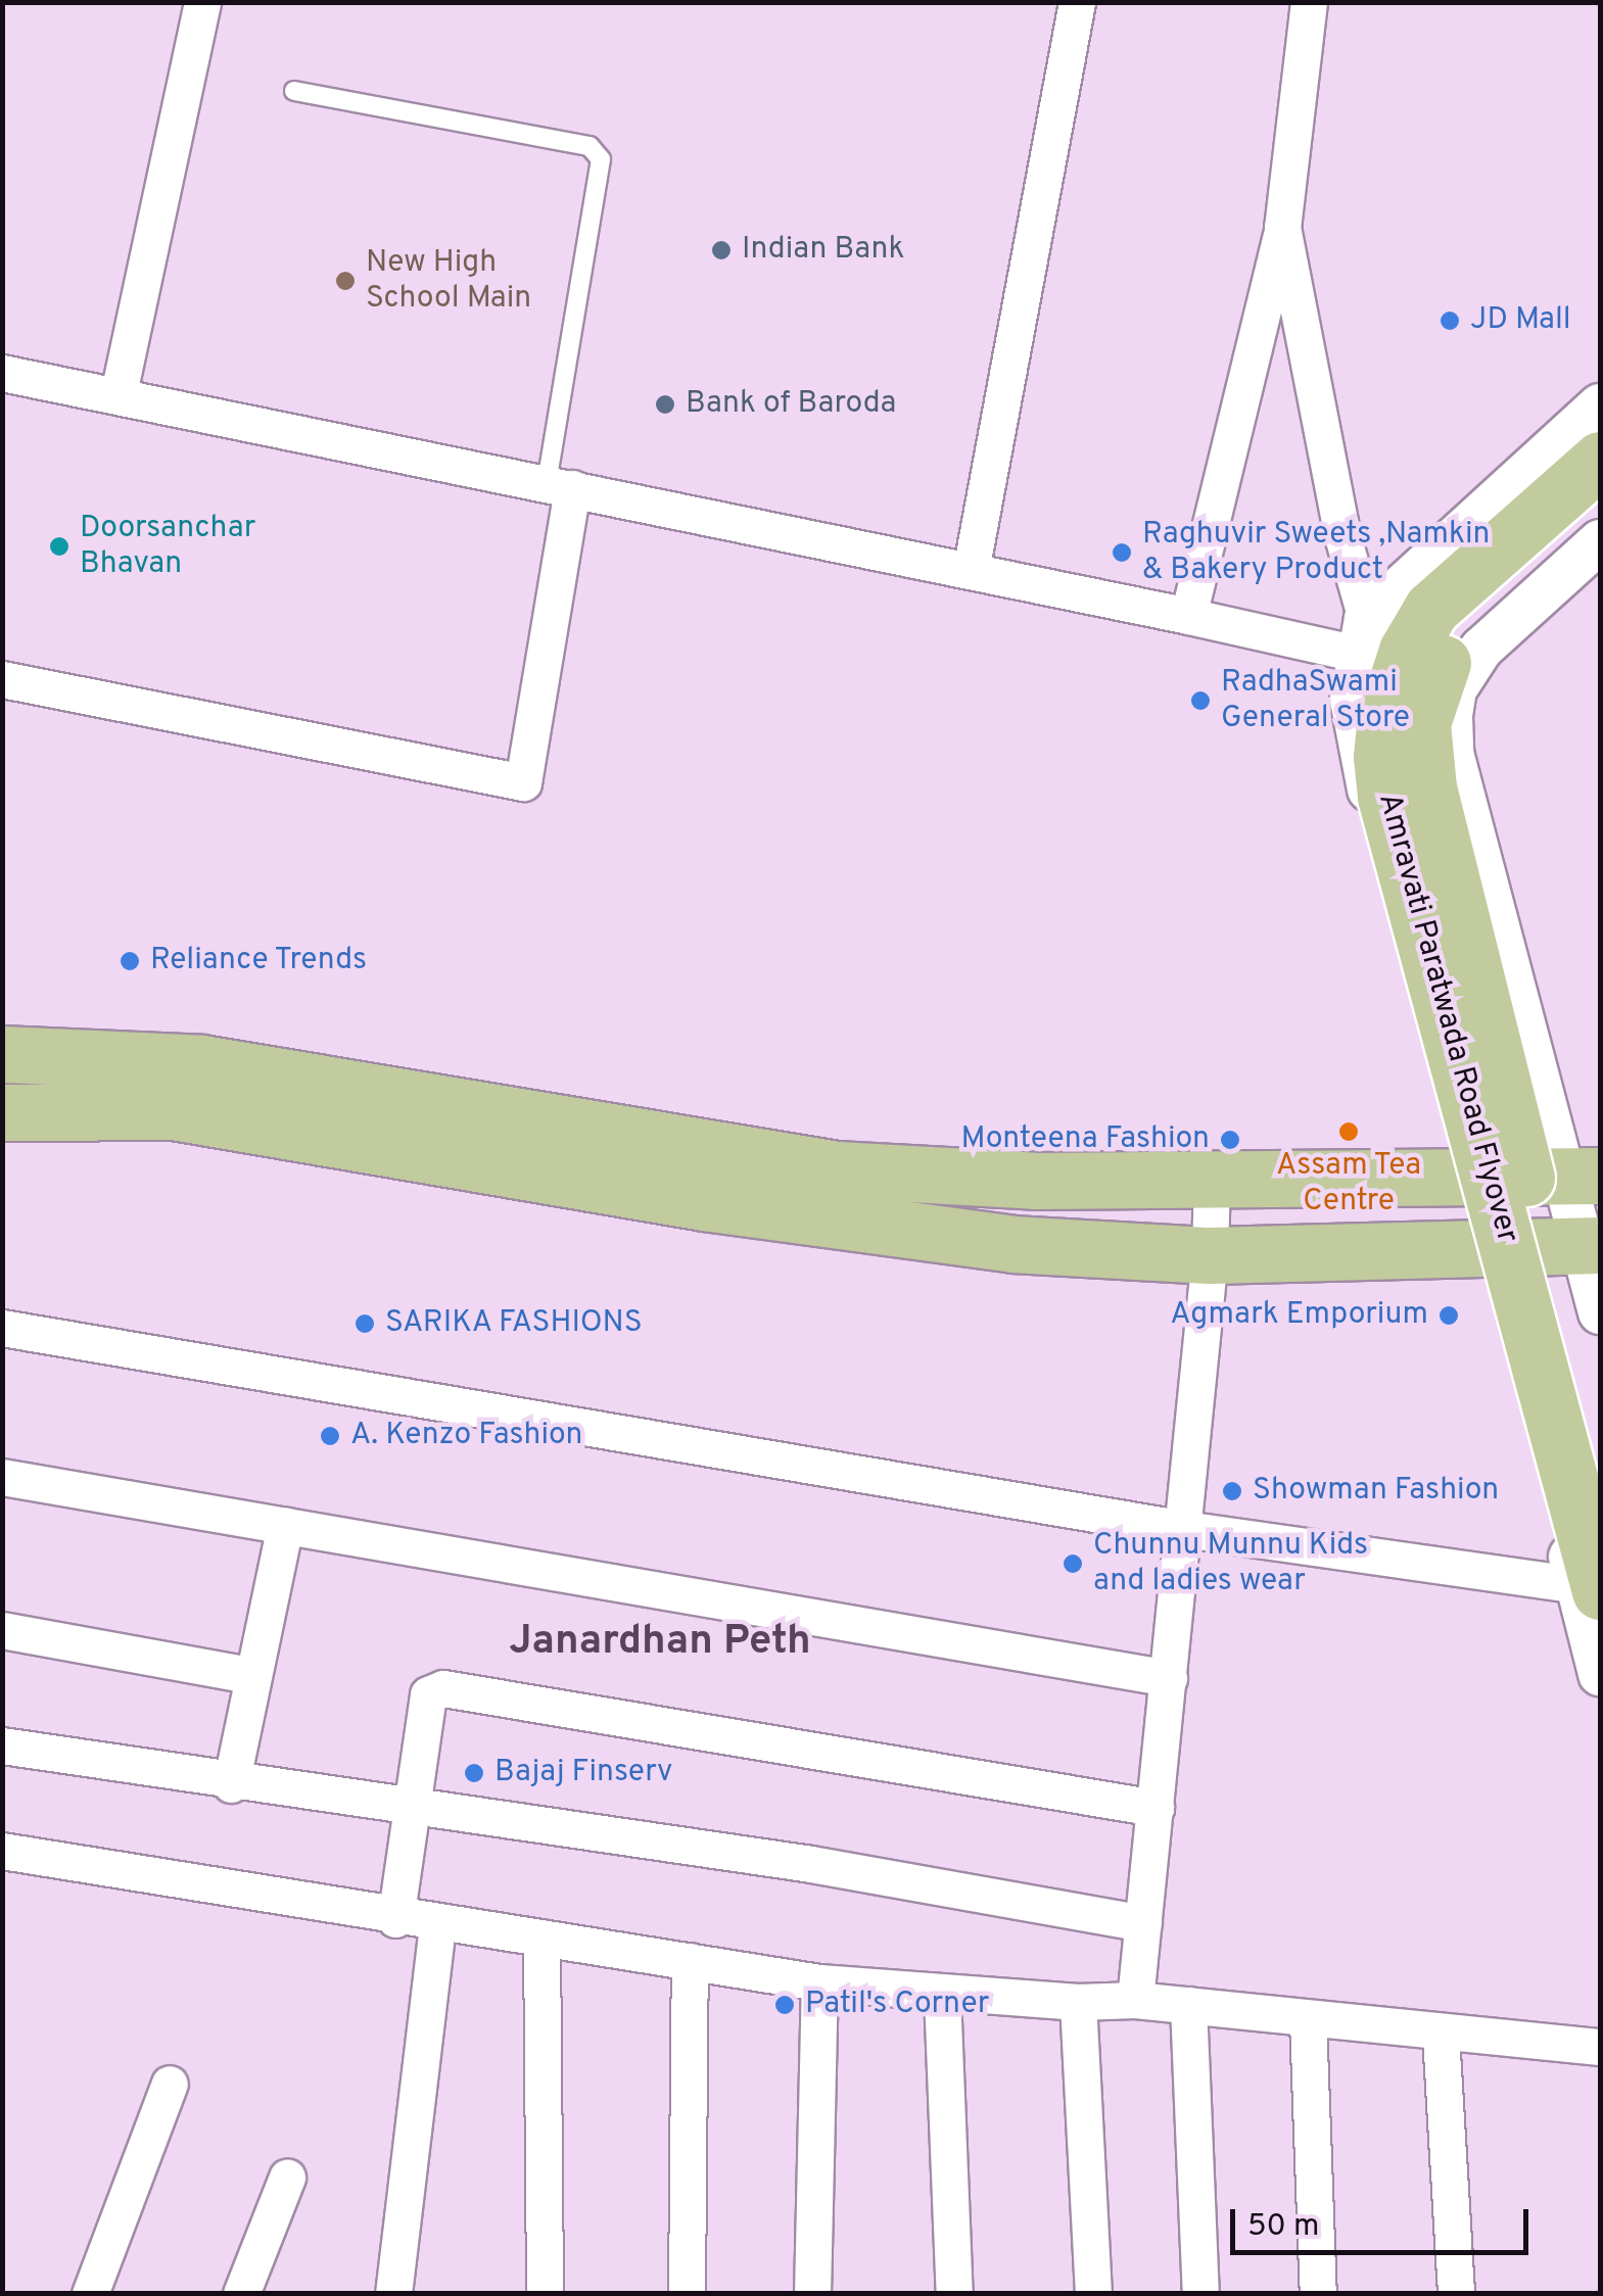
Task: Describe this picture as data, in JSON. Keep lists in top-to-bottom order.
{
  "streets": {
    "main road": ["Amravati Paratwada Road Flyover"]
  },
  "districts": ["Janardhan Peth"],
  "places": [
    "Indian Bank",
    "New High School Main",
    "JD Mall",
    "Bank of Baroda",
    "Doorsanchar Bhavan",
    "Raghuvir Sweets ,Namkin & Bakery Product",
    "RadhaSwami General Store",
    "Reliance Trends",
    "Assam Tea Centre",
    "Monteena Fashion",
    "Agmark Emporium",
    "SARIKA FASHIONS",
    "A. Kenzo Fashion",
    "Showman Fashion",
    "Chunnu Munnu Kids and ladies wear",
    "Bajaj Finserv",
    "Patil's Corner"
  ],
  "scale_bar": "50 m"
}
